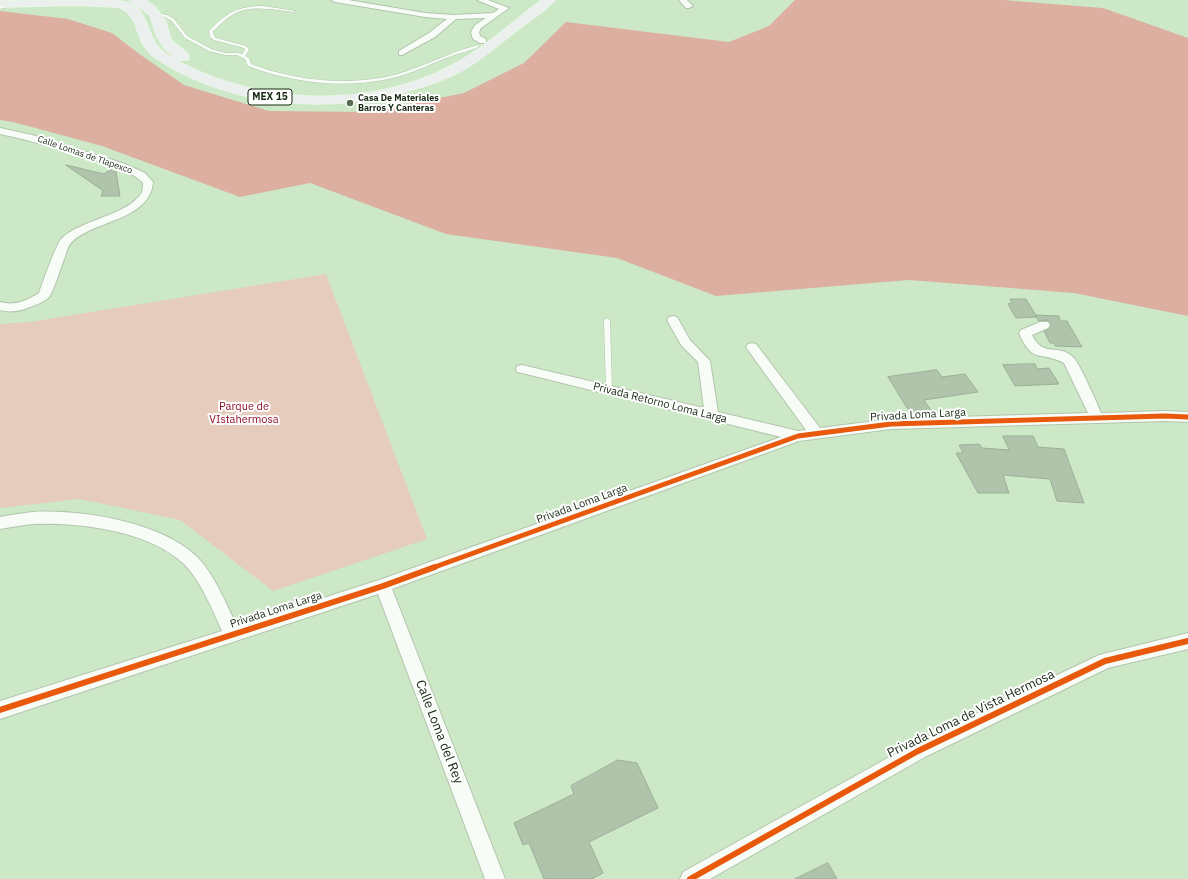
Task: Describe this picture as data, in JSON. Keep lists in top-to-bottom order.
{
  "streets": {
    "main road": ["MEX 15"],
    "street": [
      "Calle Lomas de Tlapexco",
      "Privada Retorno Loma Larga",
      "Privada Loma Larga",
      "Privada Loma de Vista Hermosa",
      "Calle Loma del Rey"
    ]
  },
  "crossings": [
    ["Privada Retorno Loma Larga", "Privada Loma Larga"],
    ["Privada Loma Larga", "Calle Loma del Rey"]
  ],
  "parks": ["Parque de VIstahermosa"],
  "places": ["Casa De Materiales Barros Y Canteras"]
}
